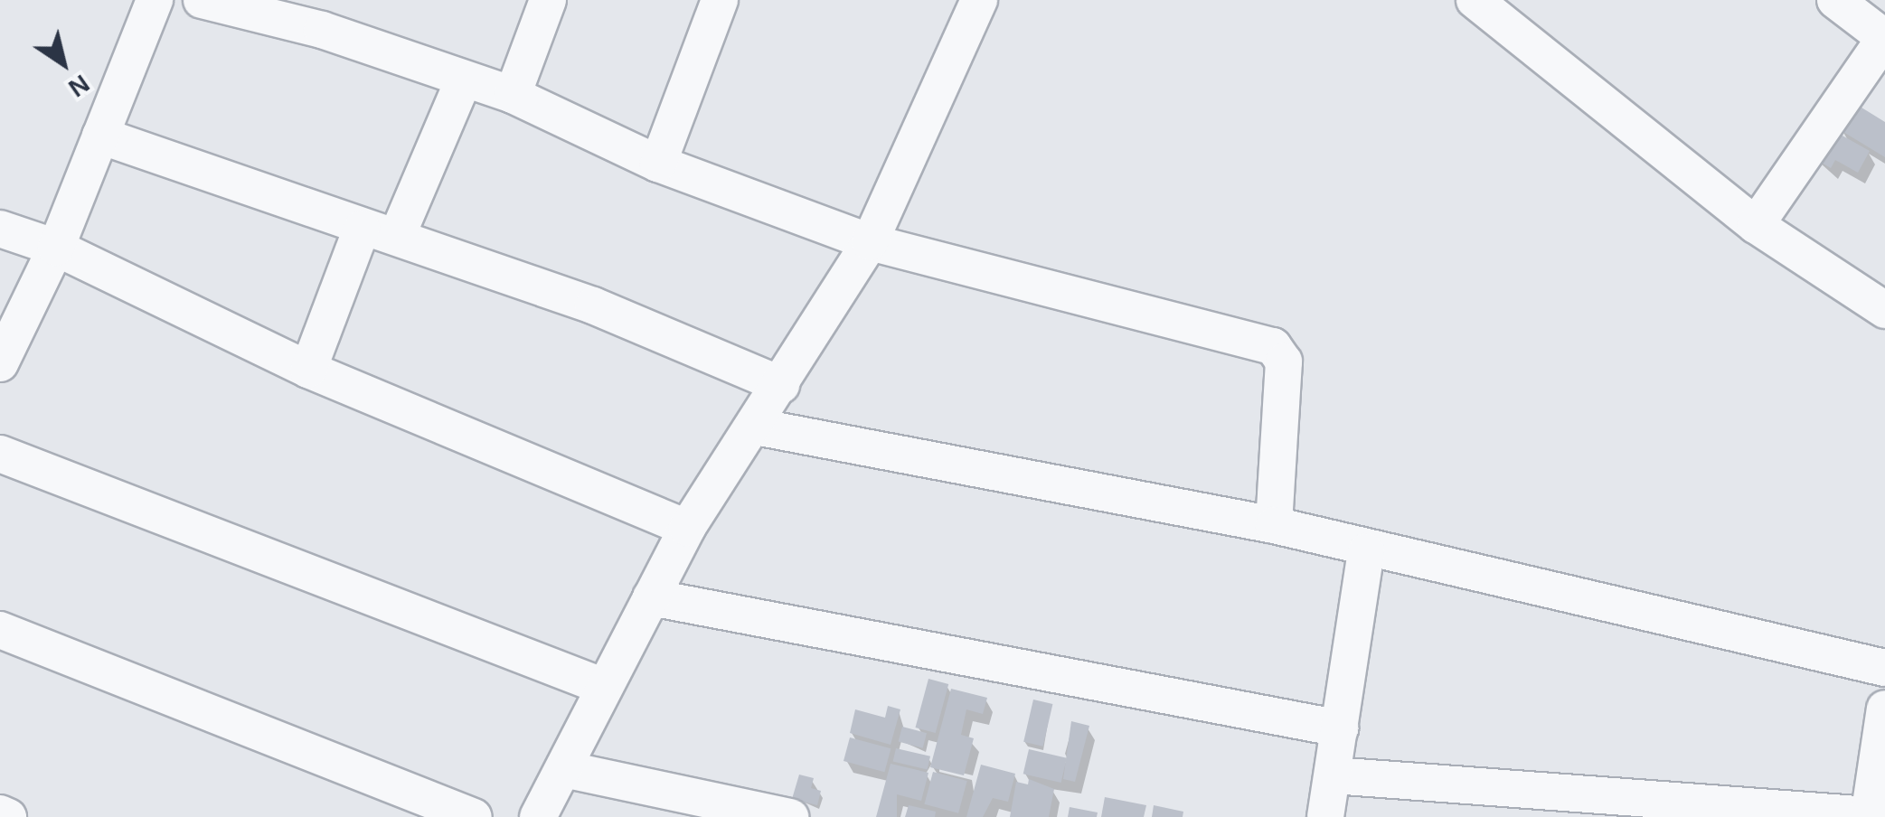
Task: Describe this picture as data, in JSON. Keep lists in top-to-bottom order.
{
  "north": "bottom right"
}
